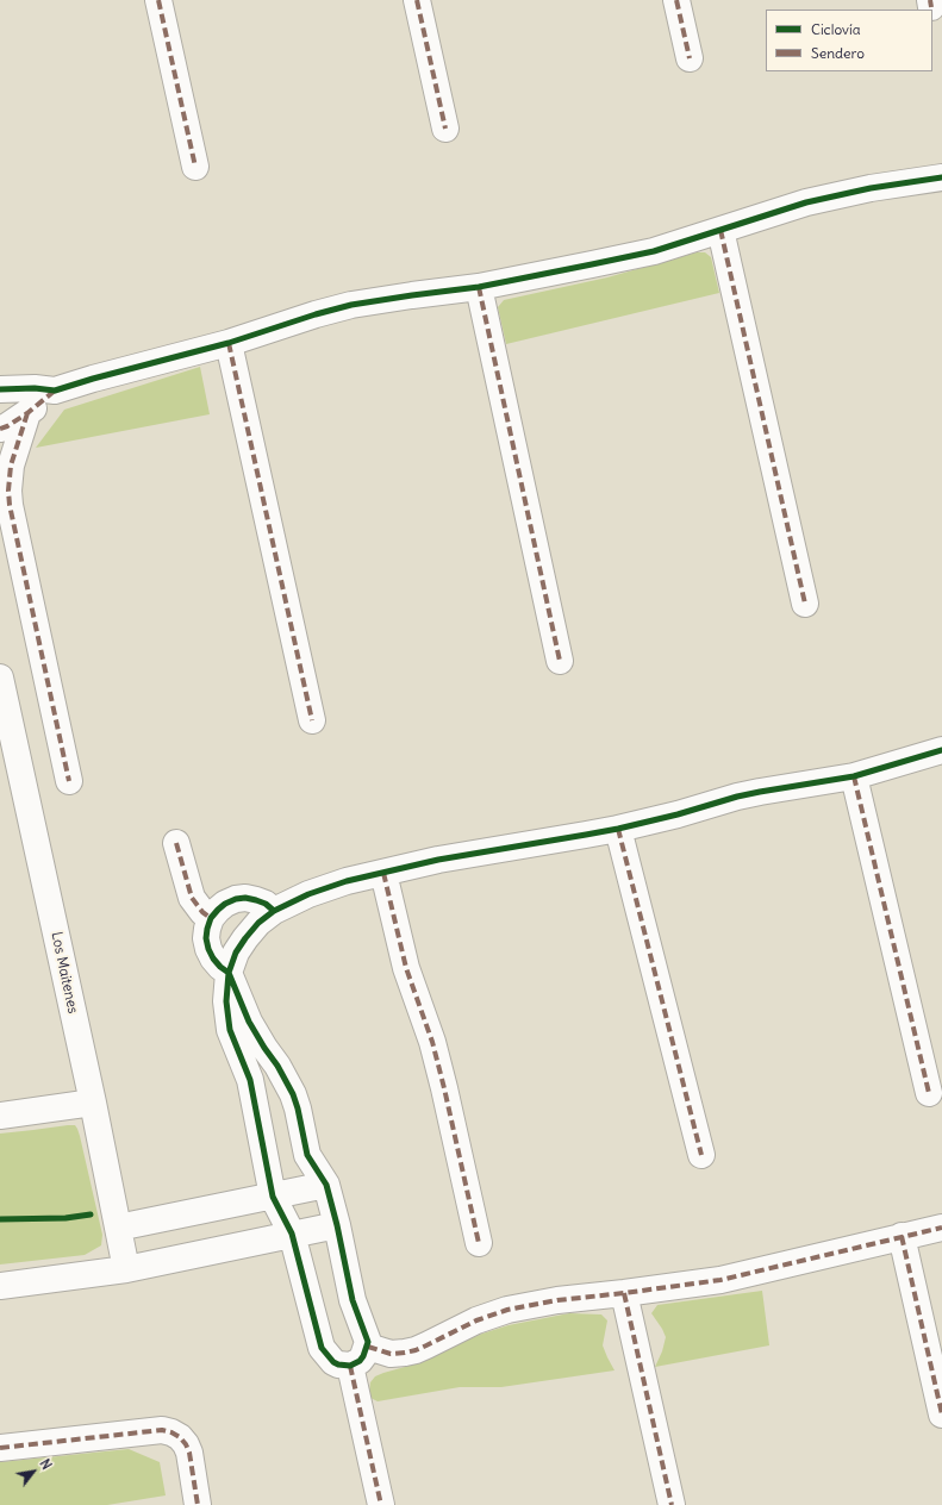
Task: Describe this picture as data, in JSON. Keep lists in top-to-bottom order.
{
  "streets": {
    "street": ["Los Maitenes"]
  },
  "legend": ["Ciclovía", "Sendero"],
  "north": "top right"
}
